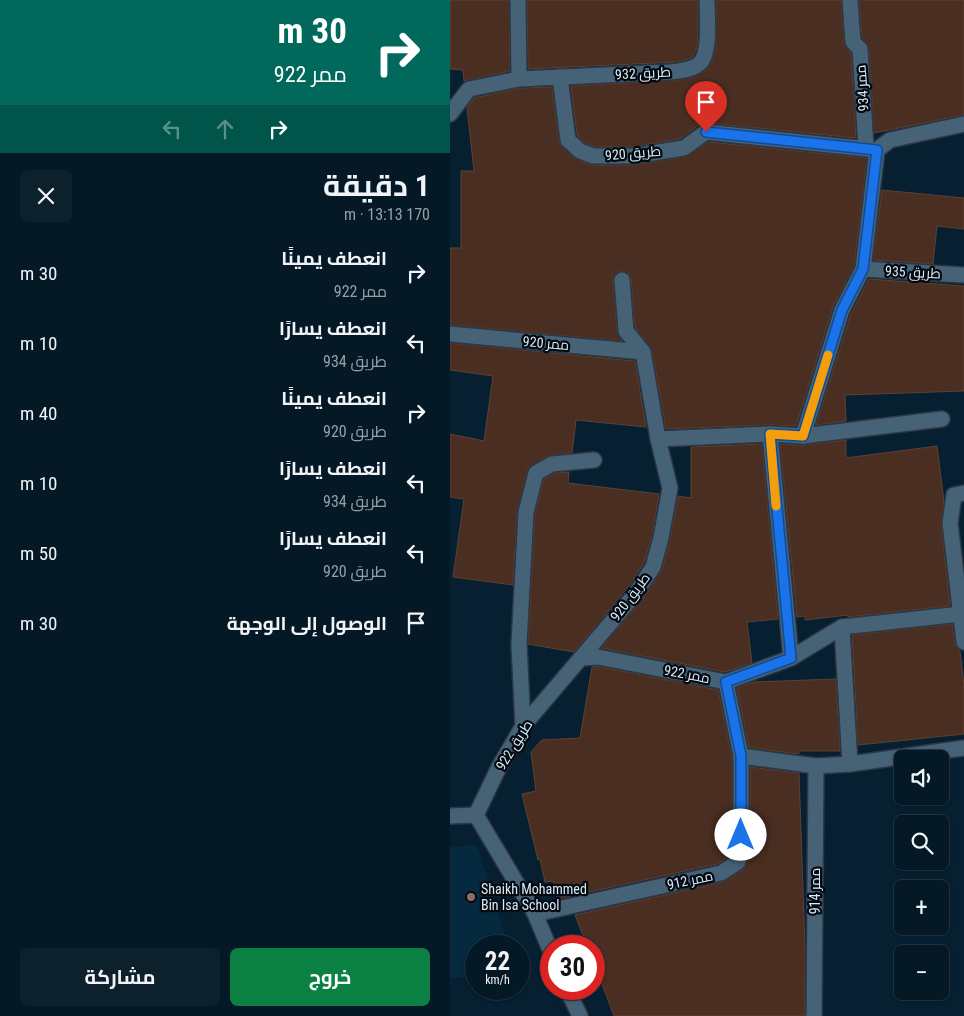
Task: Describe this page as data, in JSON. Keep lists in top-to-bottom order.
{
  "streets": {
    "street": [
      "طريق 932",
      "ممر 934",
      "طريق 920",
      "طريق 935",
      "ممر 920",
      "ممر 922",
      "طريق 922",
      "ممر 912",
      "ممر 914"
    ]
  },
  "crossings": [
    ["طريق 932", "طريق 920"],
    ["ممر 934", "طريق 920"],
    ["ممر 934", "طريق 935"],
    ["طريق 920", "ممر 920"],
    ["طريق 920", "ممر 922"],
    ["طريق 920", "طريق 922"],
    ["ممر 922", "طريق 922"],
    ["ممر 922", "ممر 912"]
  ],
  "places": ["Shaikh Mohammed Bin Isa School"],
  "page": {
    "turn": ["30 m", "ممر 922"],
    "heading": ["1 دقيقة", "170 m · 13:13"],
    "list": [
      {
        "name": "انعطف يمينًا",
        "note": "ممر 922",
        "value": "30 m"
      },
      {
        "name": "انعطف يسارًا",
        "note": "طريق 934",
        "value": "10 m"
      },
      {
        "name": "انعطف يمينًا",
        "note": "طريق 920",
        "value": "40 m"
      },
      {
        "name": "انعطف يسارًا",
        "note": "طريق 934",
        "value": "10 m"
      },
      {
        "name": "انعطف يسارًا",
        "note": "طريق 920",
        "value": "50 m"
      },
      {
        "name": "الوصول إلى الوجهة",
        "value": "30 m"
      }
    ],
    "map_buttons": ["+", "−"],
    "speed": "22 km/h",
    "limit": "30",
    "buttons": ["خروج", "مشاركة"]
  }
}
